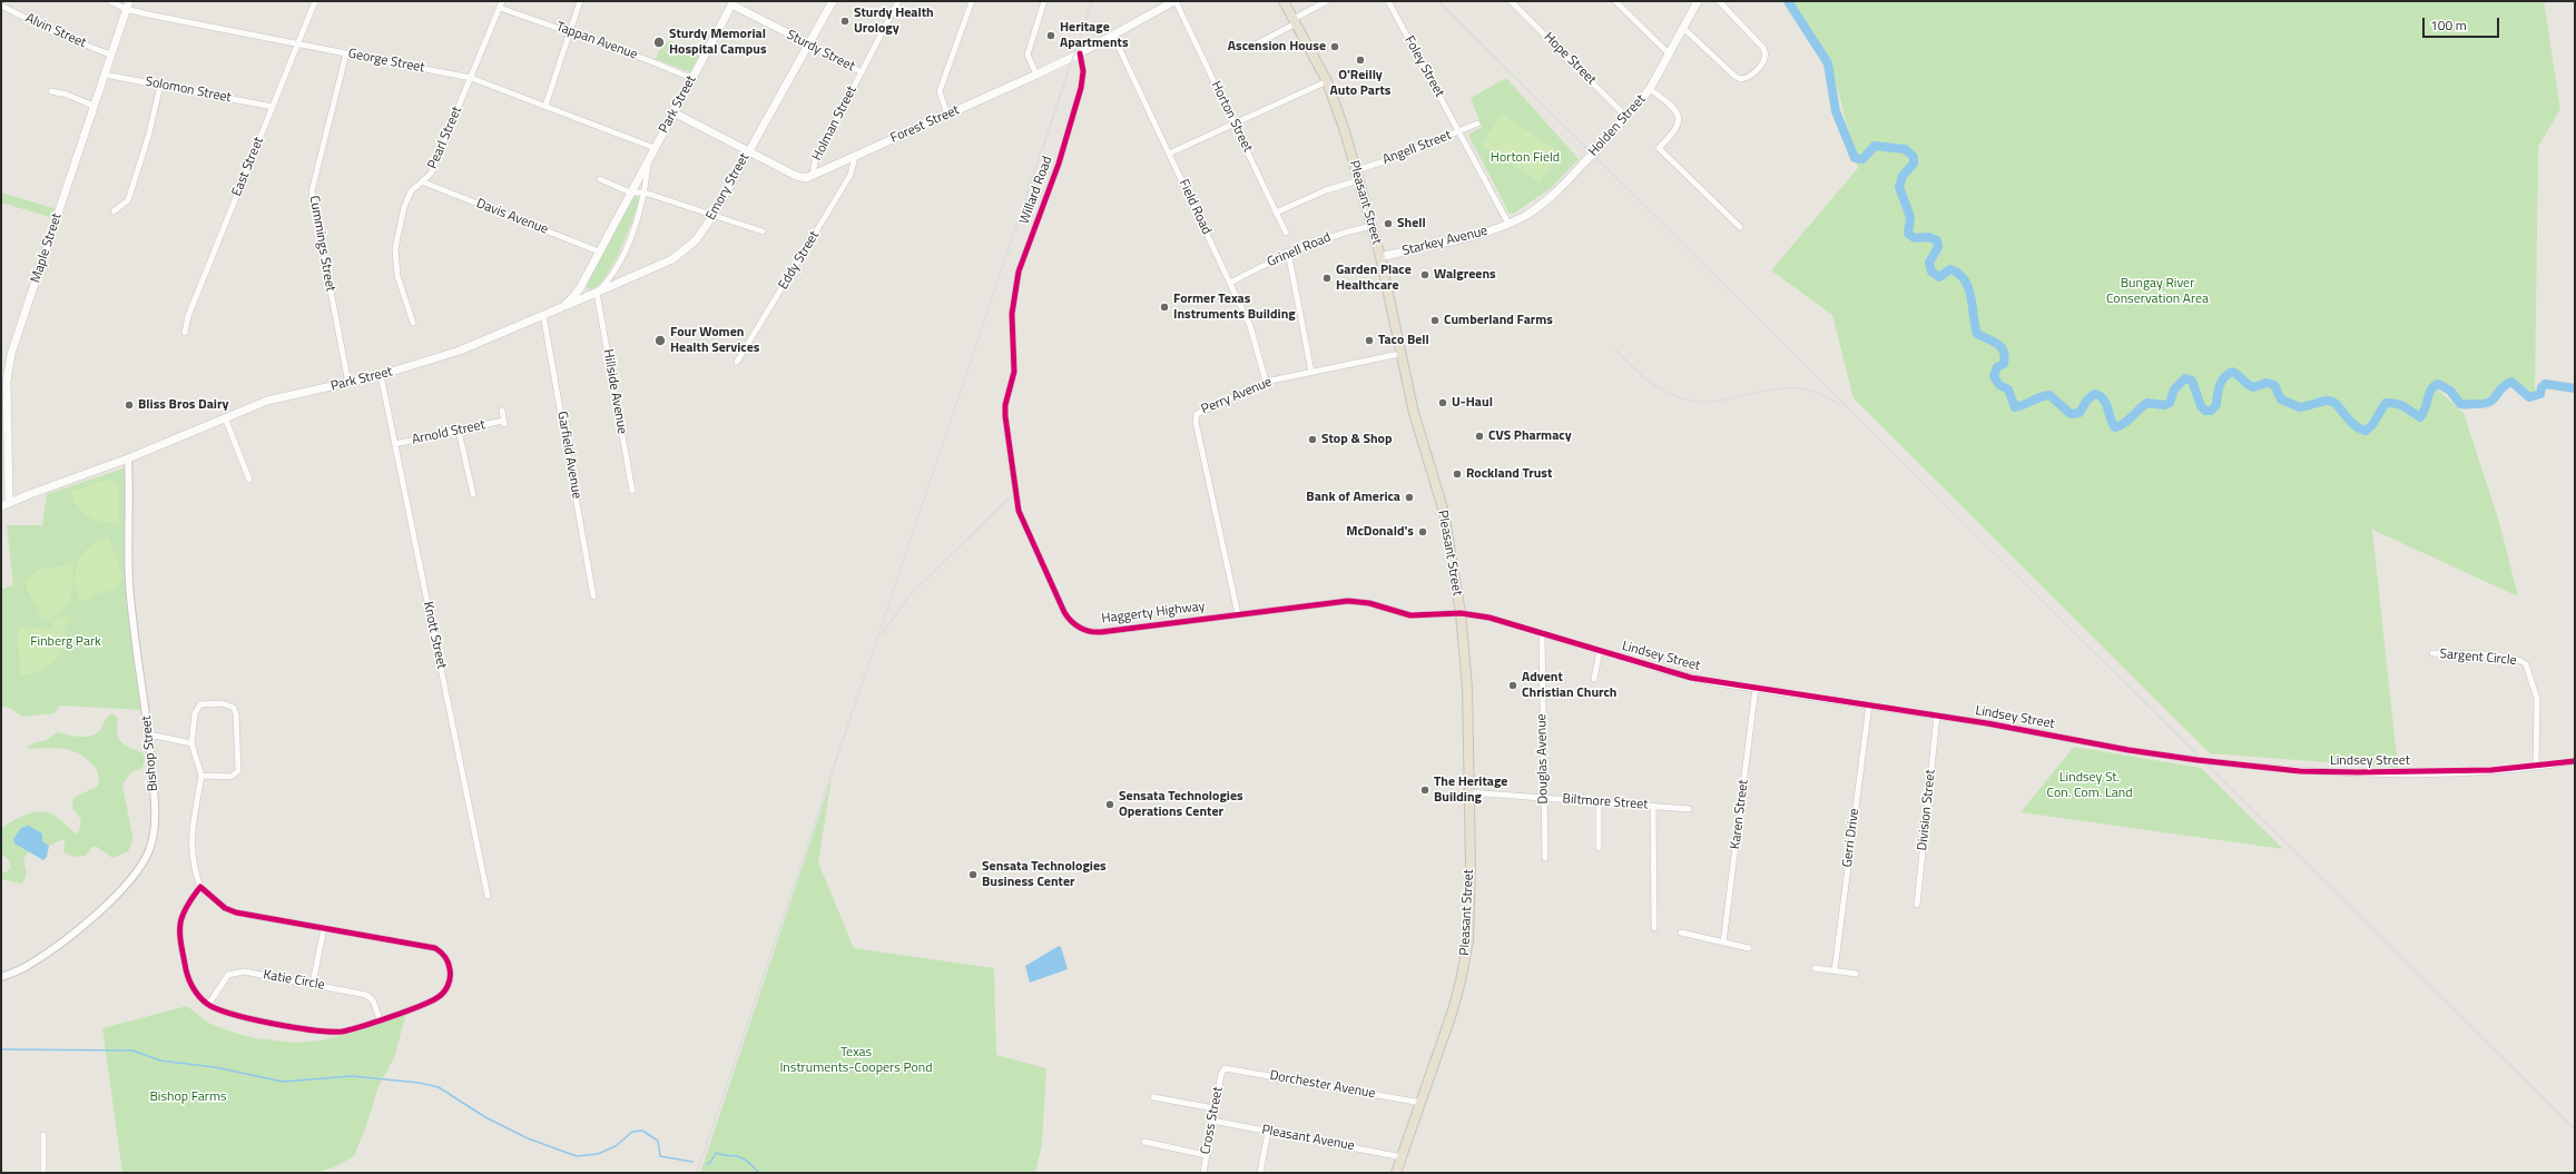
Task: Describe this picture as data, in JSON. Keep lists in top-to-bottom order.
{
  "streets": {
    "highway": ["Pleasant Street"],
    "main road": [
      "Sturdy Street",
      "Park Street",
      "Forest Street",
      "Holden Street",
      "Emory Street",
      "Starkey Avenue",
      "Maple Street"
    ],
    "street": [
      "Alvin Street",
      "Tappan Avenue",
      "Hope Street",
      "George Street",
      "Foley Street",
      "Solomon Street",
      "Horton Street",
      "Holman Street",
      "Pearl Street",
      "Angell Street",
      "East Street",
      "Willard Road",
      "Field Road",
      "Davis Avenue",
      "Cummings Street",
      "Grinell Road",
      "Eddy Street",
      "Hillside Avenue",
      "Perry Avenue",
      "Arnold Street",
      "Garfield Avenue",
      "Haggerty Highway",
      "Knott Street",
      "Lindsey Street",
      "Sargent Circle",
      "Bishop Street",
      "Douglas Avenue",
      "Biltmore Street",
      "Division Street",
      "Karen Street",
      "Gerri Drive",
      "Katie Circle",
      "Dorchester Avenue",
      "Cross Street",
      "Pleasant Avenue"
    ]
  },
  "crossings": [
    ["Alvin Street", "Maple Street"],
    ["Tappan Avenue", "Park Street"],
    ["Tappan Avenue", "Pearl Street"],
    ["Sturdy Street", "Park Street"],
    ["Sturdy Street", "Holman Street"],
    ["Sturdy Street", "Emory Street"],
    ["Hope Street", "Holden Street"],
    ["George Street", "Park Street"],
    ["George Street", "Pearl Street"],
    ["George Street", "East Street"],
    ["George Street", "Cummings Street"],
    ["George Street", "Maple Street"],
    ["Foley Street", "Holden Street"],
    ["Foley Street", "Angell Street"],
    ["Foley Street", "Starkey Avenue"],
    ["Solomon Street", "East Street"],
    ["Solomon Street", "Maple Street"],
    ["Park Street", "Emory Street"],
    ["Park Street", "Davis Avenue"],
    ["Park Street", "Cummings Street"],
    ["Park Street", "Maple Street"],
    ["Park Street", "Hillside Avenue"],
    ["Park Street", "Garfield Avenue"],
    ["Park Street", "Knott Street"],
    ["Park Street", "Bishop Street"],
    ["Horton Street", "Forest Street"],
    ["Holman Street", "Forest Street"],
    ["Forest Street", "Willard Road"],
    ["Forest Street", "Field Road"],
    ["Forest Street", "Eddy Street"],
    ["Holden Street", "Starkey Avenue"],
    ["Pearl Street", "Davis Avenue"],
    ["Angell Street", "Pleasant Street"],
    ["Emory Street", "Hillside Avenue"],
    ["Willard Road", "Haggerty Highway"],
    ["Pleasant Street", "Starkey Avenue"],
    ["Pleasant Street", "Grinell Road"],
    ["Pleasant Street", "Perry Avenue"],
    ["Pleasant Street", "Haggerty Highway"],
    ["Pleasant Street", "Lindsey Street"],
    ["Pleasant Street", "Biltmore Street"],
    ["Pleasant Street", "Dorchester Avenue"],
    ["Pleasant Street", "Pleasant Avenue"],
    ["Field Road", "Grinell Road"],
    ["Field Road", "Perry Avenue"],
    ["Perry Avenue", "Haggerty Highway"],
    ["Arnold Street", "Knott Street"],
    ["Haggerty Highway", "Lindsey Street"],
    ["Lindsey Street", "Sargent Circle"],
    ["Lindsey Street", "Douglas Avenue"],
    ["Lindsey Street", "Division Street"],
    ["Lindsey Street", "Karen Street"],
    ["Lindsey Street", "Gerri Drive"],
    ["Douglas Avenue", "Biltmore Street"],
    ["Dorchester Avenue", "Cross Street"],
    ["Cross Street", "Pleasant Avenue"]
  ],
  "parks": [
    "Horton Field",
    "Bungay River Conservation Area",
    "Finberg Park",
    "Lindsey St. Con. Com. Land",
    "Texas Instruments-Coopers Pond",
    "Bishop Farms"
  ],
  "places": [
    "Sturdy Health Urology",
    "Heritage Apartments",
    "Sturdy Memorial Hospital Campus",
    "Ascension House",
    "O'Reilly Auto Parts",
    "Shell",
    "Walgreens",
    "Garden Place Healthcare",
    "Former Texas Instruments Building",
    "Cumberland Farms",
    "Four Women Health Services",
    "Taco Bell",
    "U-Haul",
    "Bliss Bros Dairy",
    "CVS Pharmacy",
    "Stop & Shop",
    "Rockland Trust",
    "Bank of America",
    "McDonald's",
    "Advent Christian Church",
    "The Heritage Building",
    "Sensata Technologies Operations Center",
    "Sensata Technologies Business Center"
  ],
  "scale_bar": "100 m"
}
